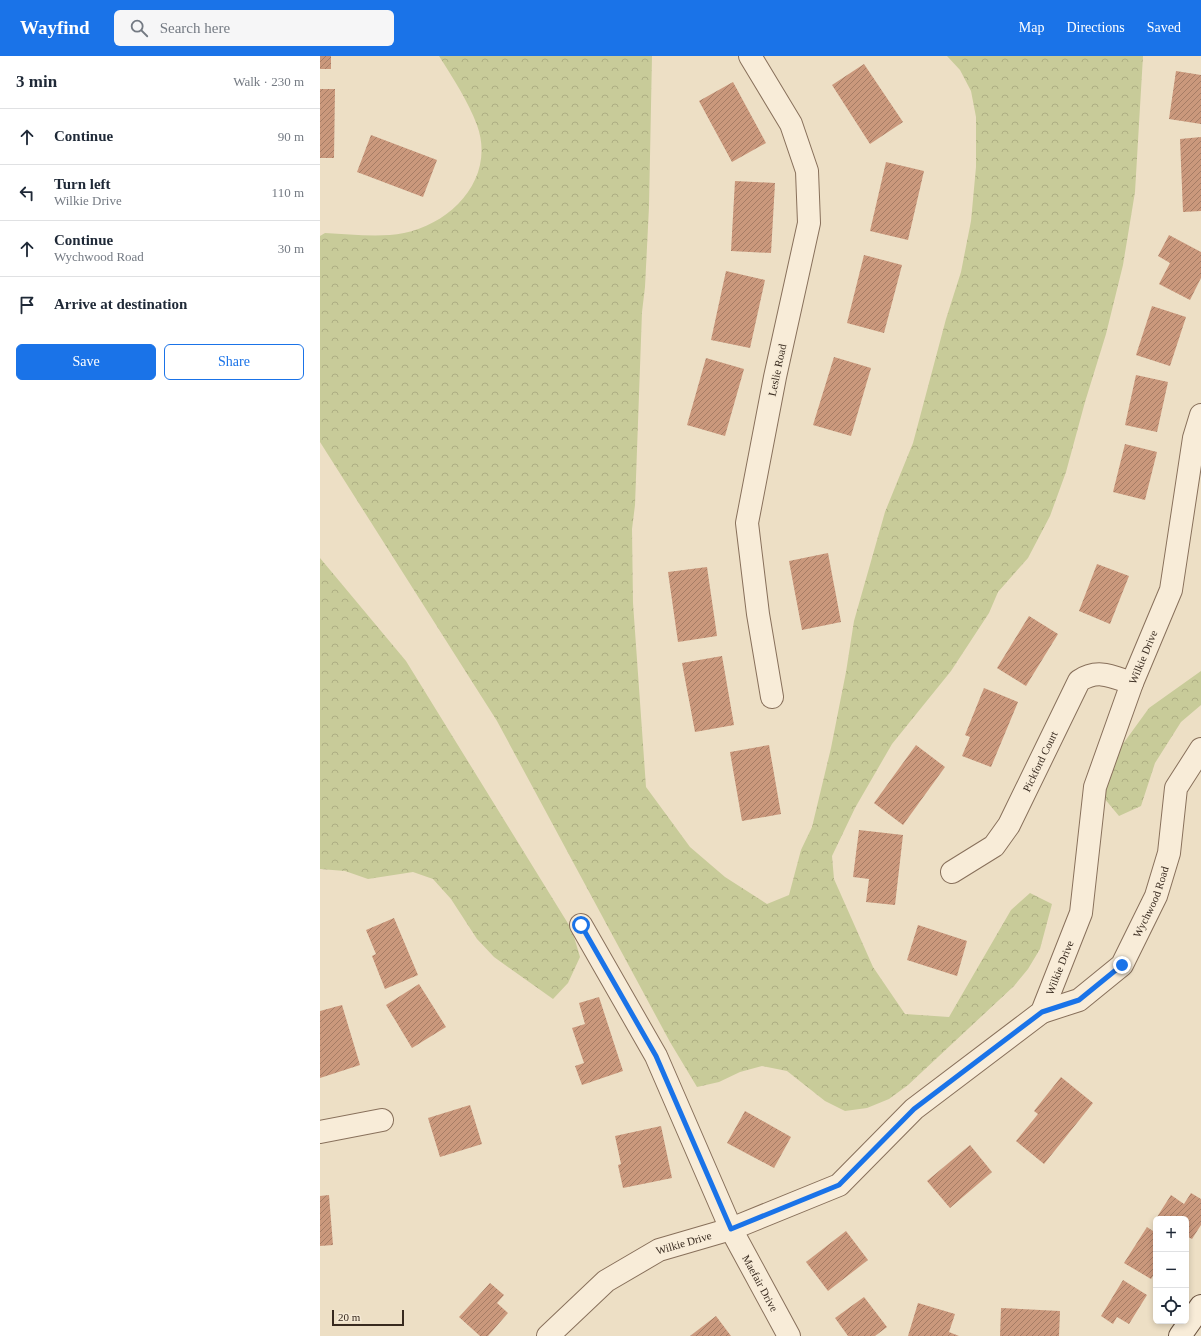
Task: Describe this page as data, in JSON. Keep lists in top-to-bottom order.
{
  "streets": {
    "street": [
      "Leslie Road",
      "Wilkie Drive",
      "Pickford Court",
      "Wychwood Road",
      "Maefair Drive"
    ]
  },
  "crossings": [
    ["Wilkie Drive", "Pickford Court"],
    ["Wilkie Drive", "Wychwood Road"],
    ["Wilkie Drive", "Maefair Drive"]
  ],
  "scale_bar": "20 m",
  "page": {
    "header": "Wayfind",
    "search": "Search here",
    "nav": ["Map", "Directions", "Saved"],
    "heading": ["3 min", "Walk · 230 m"],
    "list": [
      ["Continue", "90 m"],
      ["Turn left", "Wilkie Drive", "110 m"],
      ["Continue", "Wychwood Road", "30 m"],
      "Arrive at destination"
    ],
    "buttons": ["Save", "Share"],
    "map_buttons": ["+", "−"],
    "scale": "20 m"
  }
}
